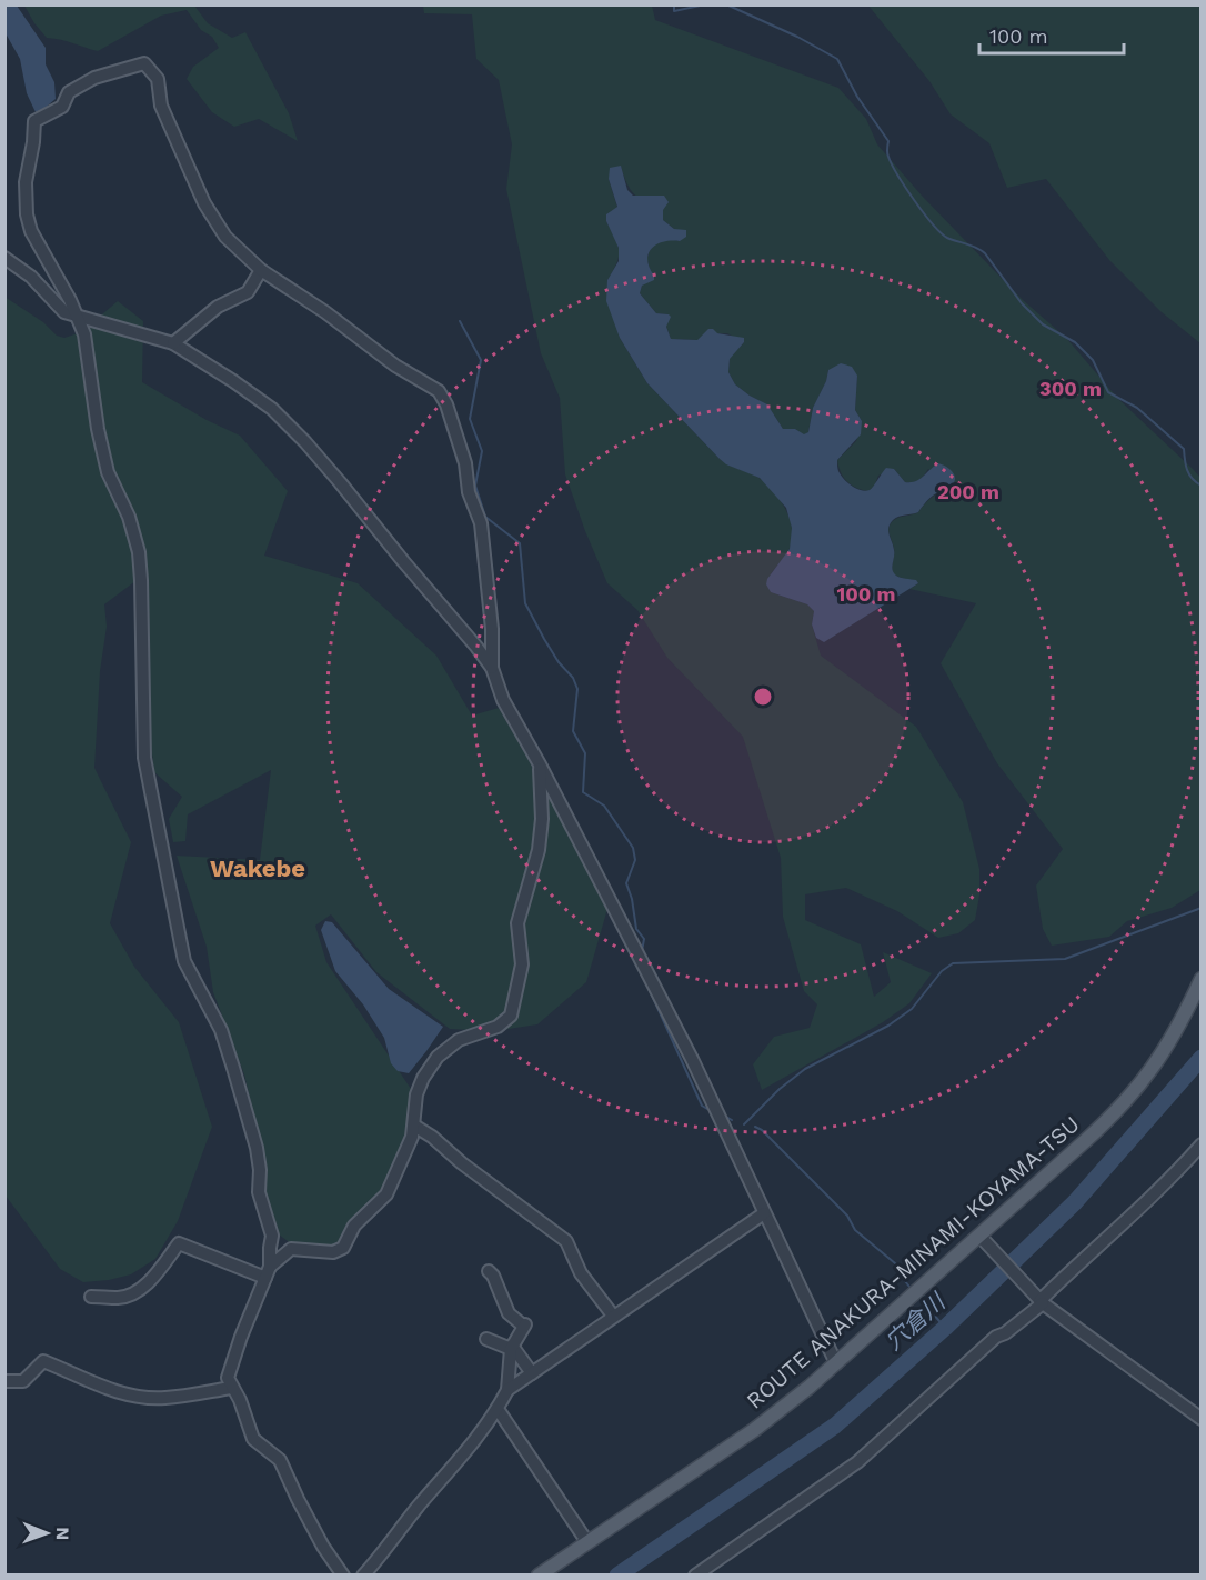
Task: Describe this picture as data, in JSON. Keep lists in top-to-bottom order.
{
  "streets": {
    "main road": ["ROUTE ANAKURA-MINAMI-KOYAMA-TSU"]
  },
  "districts": ["Wakebe"],
  "water": ["穴倉川"],
  "scale_bar": "100 m",
  "north": "right",
  "rings": ["300 m", "200 m", "100 m"]
}
